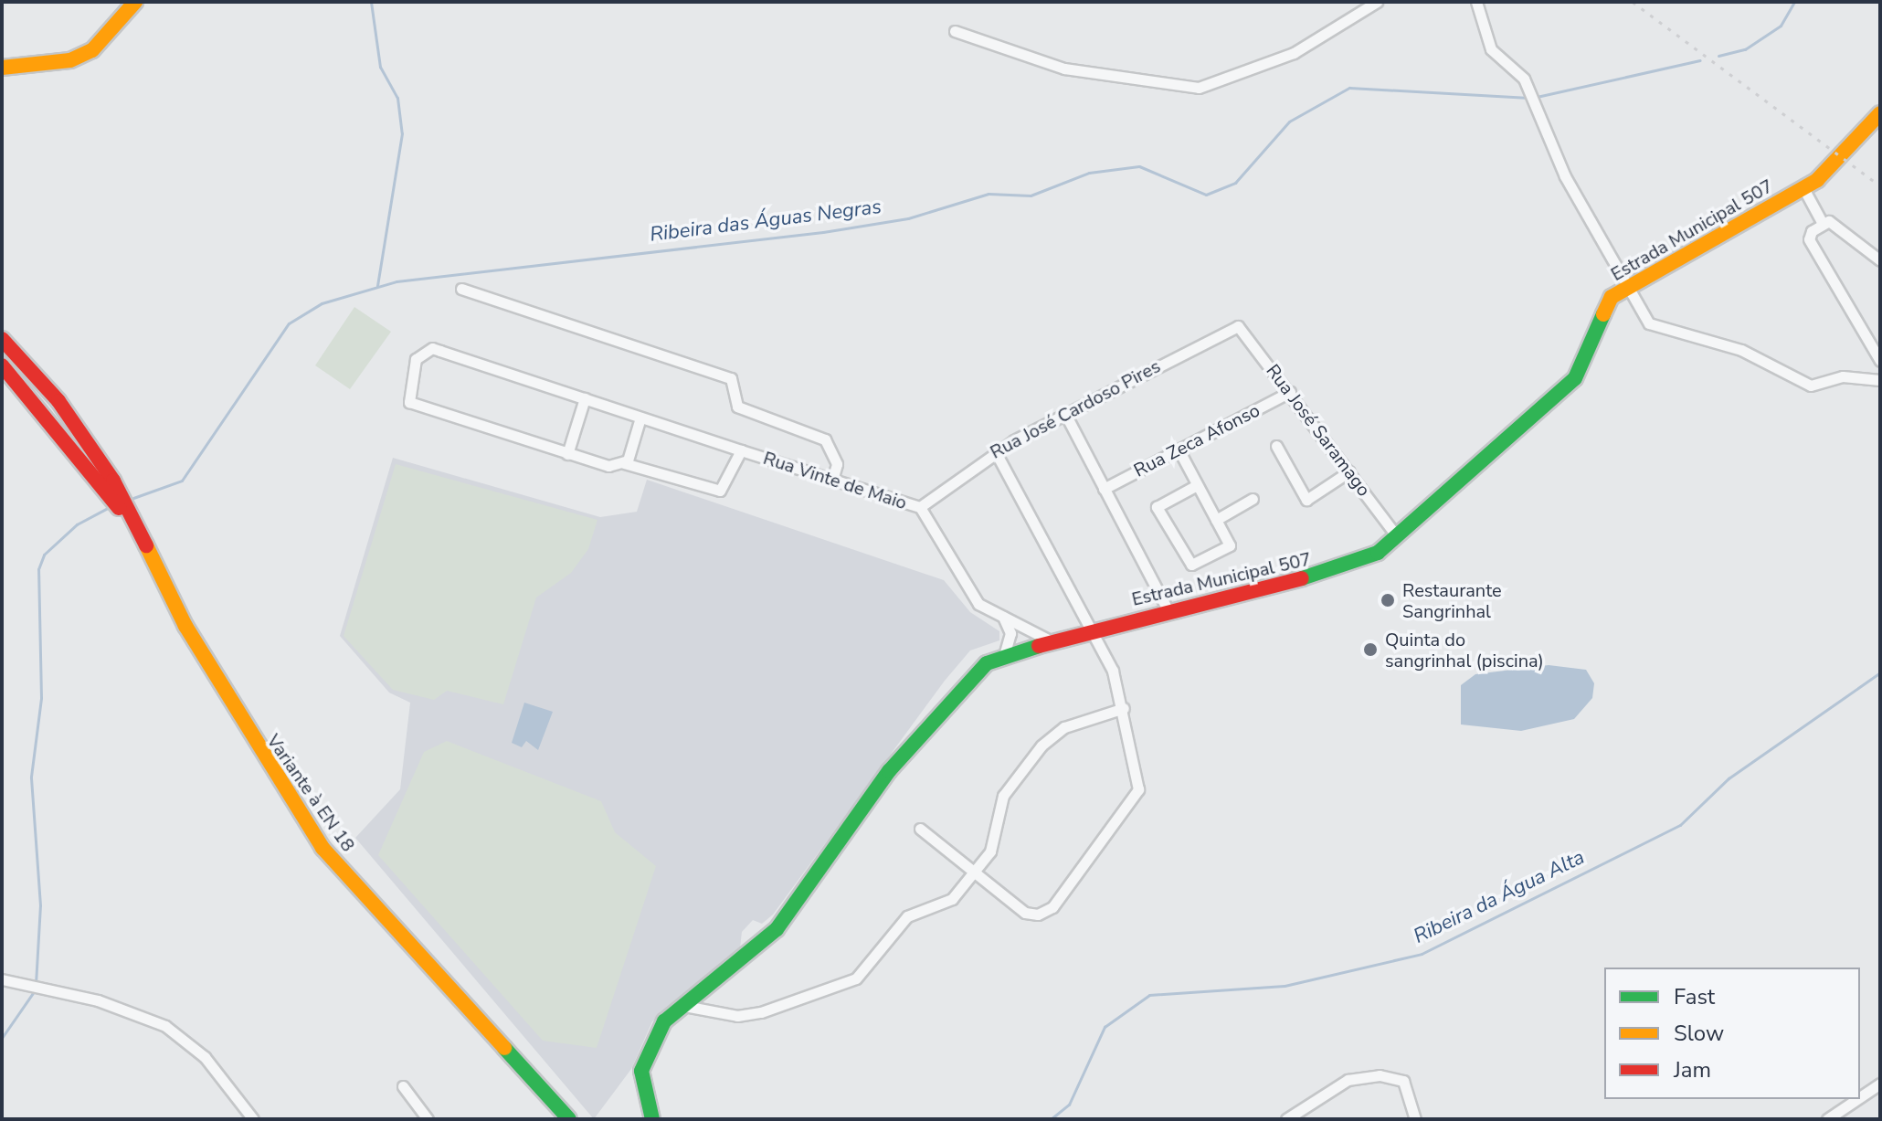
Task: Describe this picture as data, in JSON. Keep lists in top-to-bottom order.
{
  "streets": {
    "street": [
      "Estrada Municipal 507",
      "Rua José Cardoso Pires",
      "Rua José Saramago",
      "Rua Zeca Afonso",
      "Rua Vinte de Maio",
      "Variante à EN 18"
    ]
  },
  "crossings": [
    ["Estrada Municipal 507", "Rua José Saramago"],
    ["Estrada Municipal 507", "Rua Vinte de Maio"],
    ["Rua José Cardoso Pires", "Rua José Saramago"],
    ["Rua José Cardoso Pires", "Rua Vinte de Maio"],
    ["Rua José Saramago", "Rua Zeca Afonso"]
  ],
  "water": ["Ribeira das Águas Negras", "Ribeira da Água Alta"],
  "places": ["Restaurante Sangrinhal", "Quinta do sangrinhal (piscina)"],
  "legend": ["Fast", "Slow", "Jam"]
}
